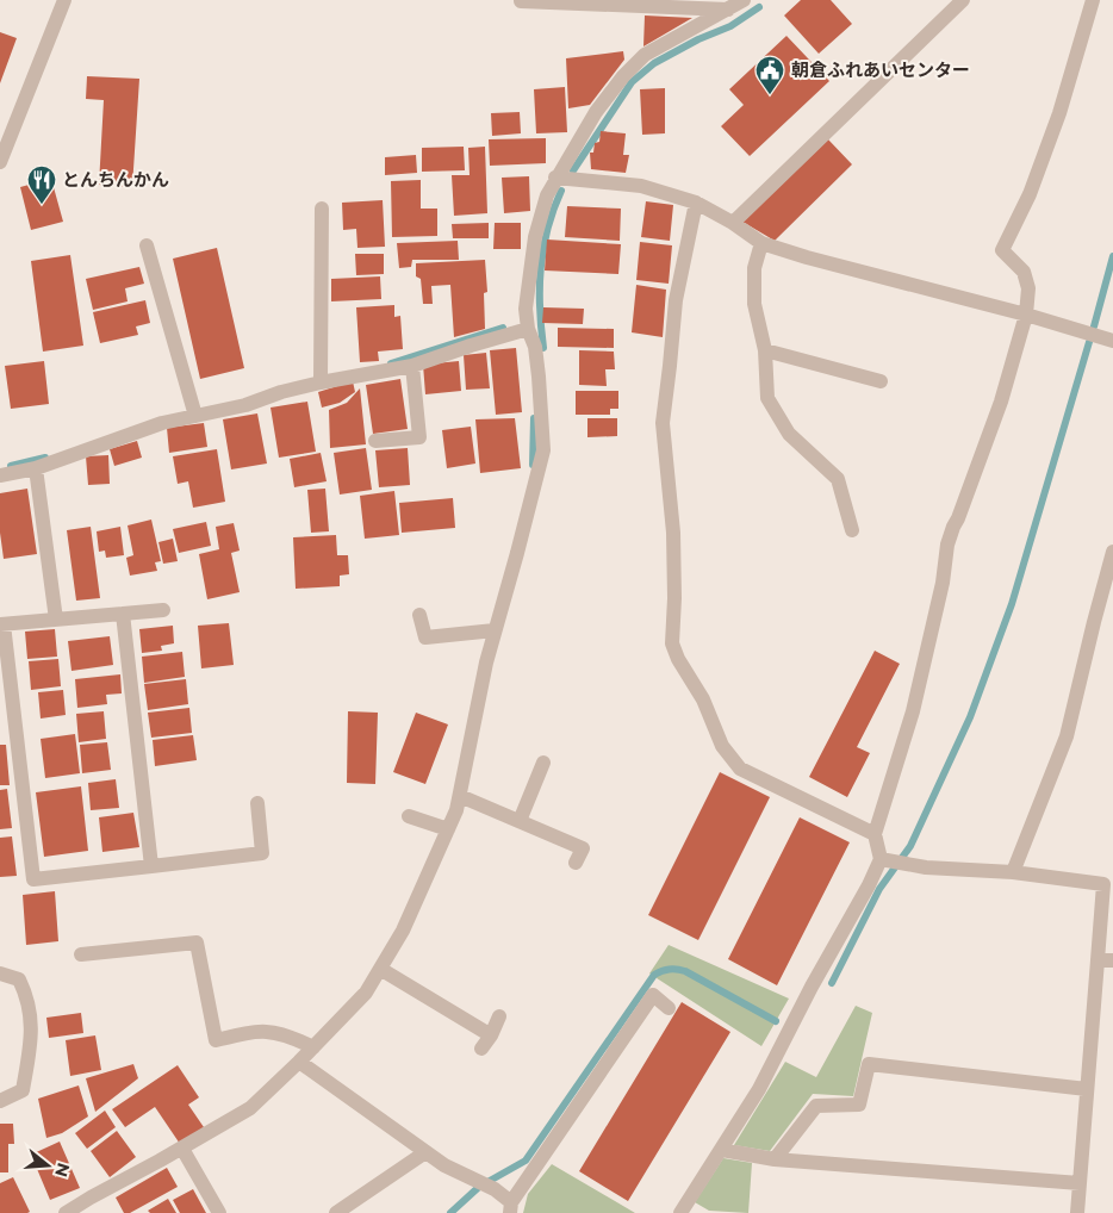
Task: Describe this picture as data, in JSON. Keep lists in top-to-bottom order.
{
  "places": {
    "public building": ["朝倉ふれあいセンター"],
    "restaurant": ["とんちんかん"]
  },
  "north": "right"
}
